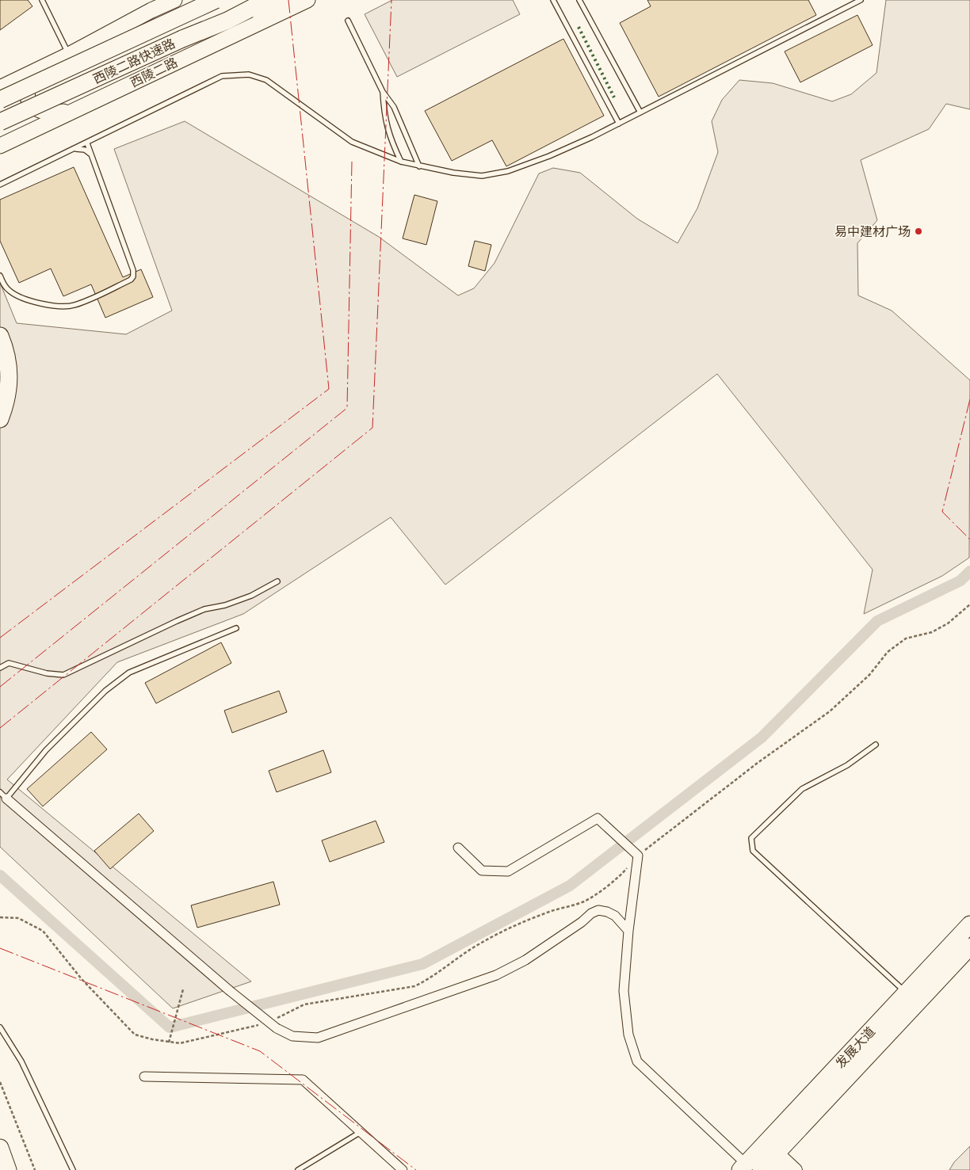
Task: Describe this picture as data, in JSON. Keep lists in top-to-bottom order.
{
  "streets": {
    "highway": ["西陵二路快速路", "发展大道"],
    "main road": ["西陵二路"]
  },
  "places": ["易中建材广场"]
}
